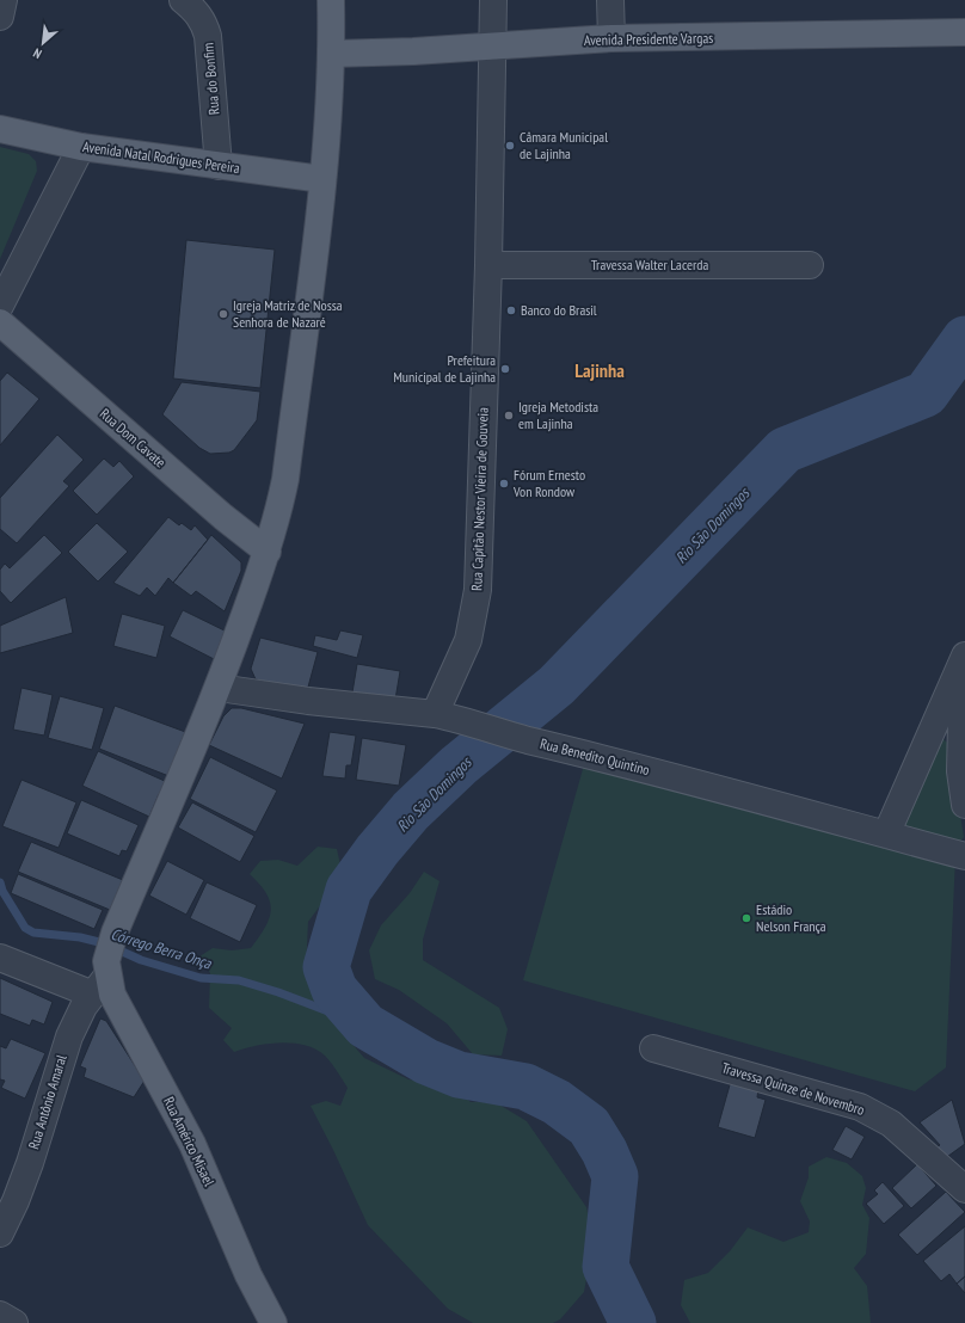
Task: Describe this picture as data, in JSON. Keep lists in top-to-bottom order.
{
  "streets": {
    "main road": [
      "Avenida Presidente Vargas",
      "Avenida Natal Rodrigues Pereira",
      "Rua Dom Cavate",
      "Rua Américo Misael"
    ],
    "street": [
      "Rua do Bonfim",
      "Travessa Walter Lacerda",
      "Rua Capitão Nestor Vieira de Gouveia",
      "Rua Benedito Quintino",
      "Travessa Quinze de Novembro",
      "Rua Antônio Amaral"
    ]
  },
  "crossings": [
    ["Avenida Presidente Vargas", "Rua Capitão Nestor Vieira de Gouveia"],
    ["Rua do Bonfim", "Avenida Natal Rodrigues Pereira"],
    ["Travessa Walter Lacerda", "Rua Capitão Nestor Vieira de Gouveia"],
    ["Rua Capitão Nestor Vieira de Gouveia", "Rua Benedito Quintino"],
    ["Rua Antônio Amaral", "Rua Américo Misael"]
  ],
  "districts": ["Lajinha"],
  "water": ["Rio São Domingos", "Córrego Berra Onça"],
  "places": [
    "Câmara Municipal de Lajinha",
    "Banco do Brasil",
    "Igreja Matriz de Nossa Senhora de Nazaré",
    "Prefeitura Municipal de Lajinha",
    "Igreja Metodista em Lajinha",
    "Fórum Ernesto Von Rondow",
    "Estádio Nelson França"
  ],
  "north": "bottom left"
}
